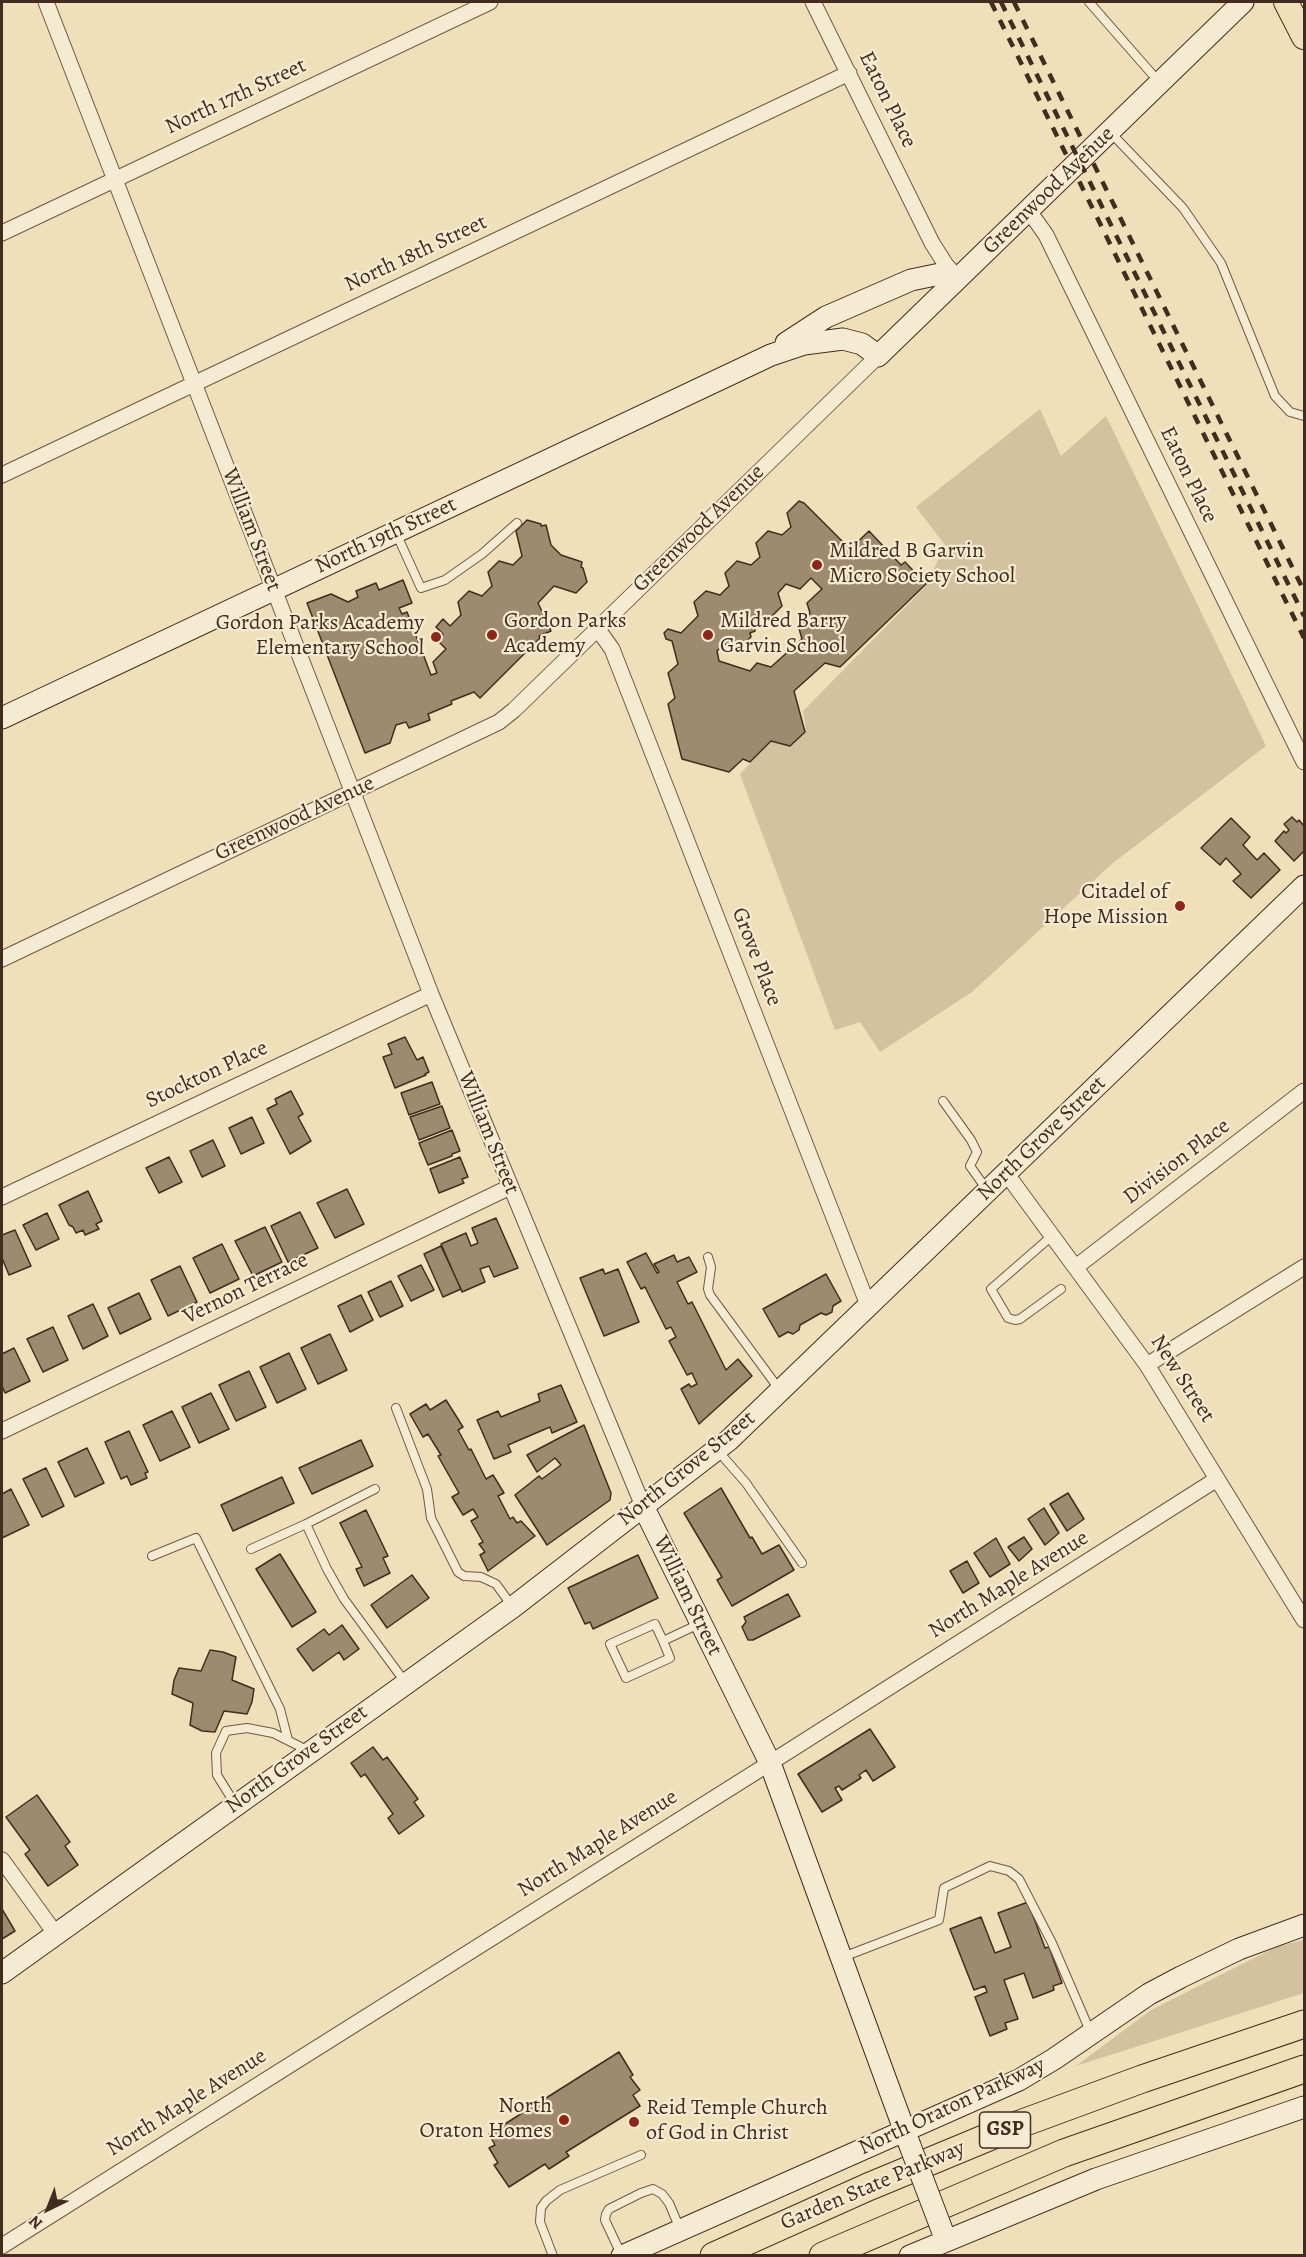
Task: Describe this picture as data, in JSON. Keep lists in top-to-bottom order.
{
  "streets": {
    "highway": ["GSP", "Garden State Parkway"],
    "main road": [
      "Greenwood Avenue",
      "William Street",
      "North 19th Street",
      "North Grove Street",
      "North Oraton Parkway"
    ],
    "street": [
      "North 17th Street",
      "Eaton Place",
      "North 18th Street",
      "Grove Place",
      "Stockton Place",
      "Division Place",
      "Vernon Terrace",
      "New Street",
      "North Maple Avenue"
    ]
  },
  "crossings": [
    ["North 17th Street", "William Street"],
    ["Eaton Place", "Greenwood Avenue"],
    ["Eaton Place", "North 18th Street"],
    ["Eaton Place", "North 19th Street"],
    ["Greenwood Avenue", "William Street"],
    ["Greenwood Avenue", "North 19th Street"],
    ["Greenwood Avenue", "Grove Place"],
    ["North 18th Street", "William Street"],
    ["William Street", "North 19th Street"],
    ["William Street", "Stockton Place"],
    ["William Street", "North Grove Street"],
    ["William Street", "Vernon Terrace"],
    ["William Street", "North Maple Avenue"],
    ["William Street", "North Oraton Parkway"],
    ["Grove Place", "North Grove Street"],
    ["North Grove Street", "New Street"],
    ["Division Place", "New Street"],
    ["New Street", "North Maple Avenue"]
  ],
  "places": [
    "Mildred B Garvin Micro Society School",
    "Gordon Parks Academy",
    "Mildred Barry Garvin School",
    "Gordon Parks Academy Elementary School",
    "Citadel of Hope Mission",
    "North Oraton Homes",
    "Reid Temple Church of God in Christ"
  ],
  "north": "bottom left"
}
